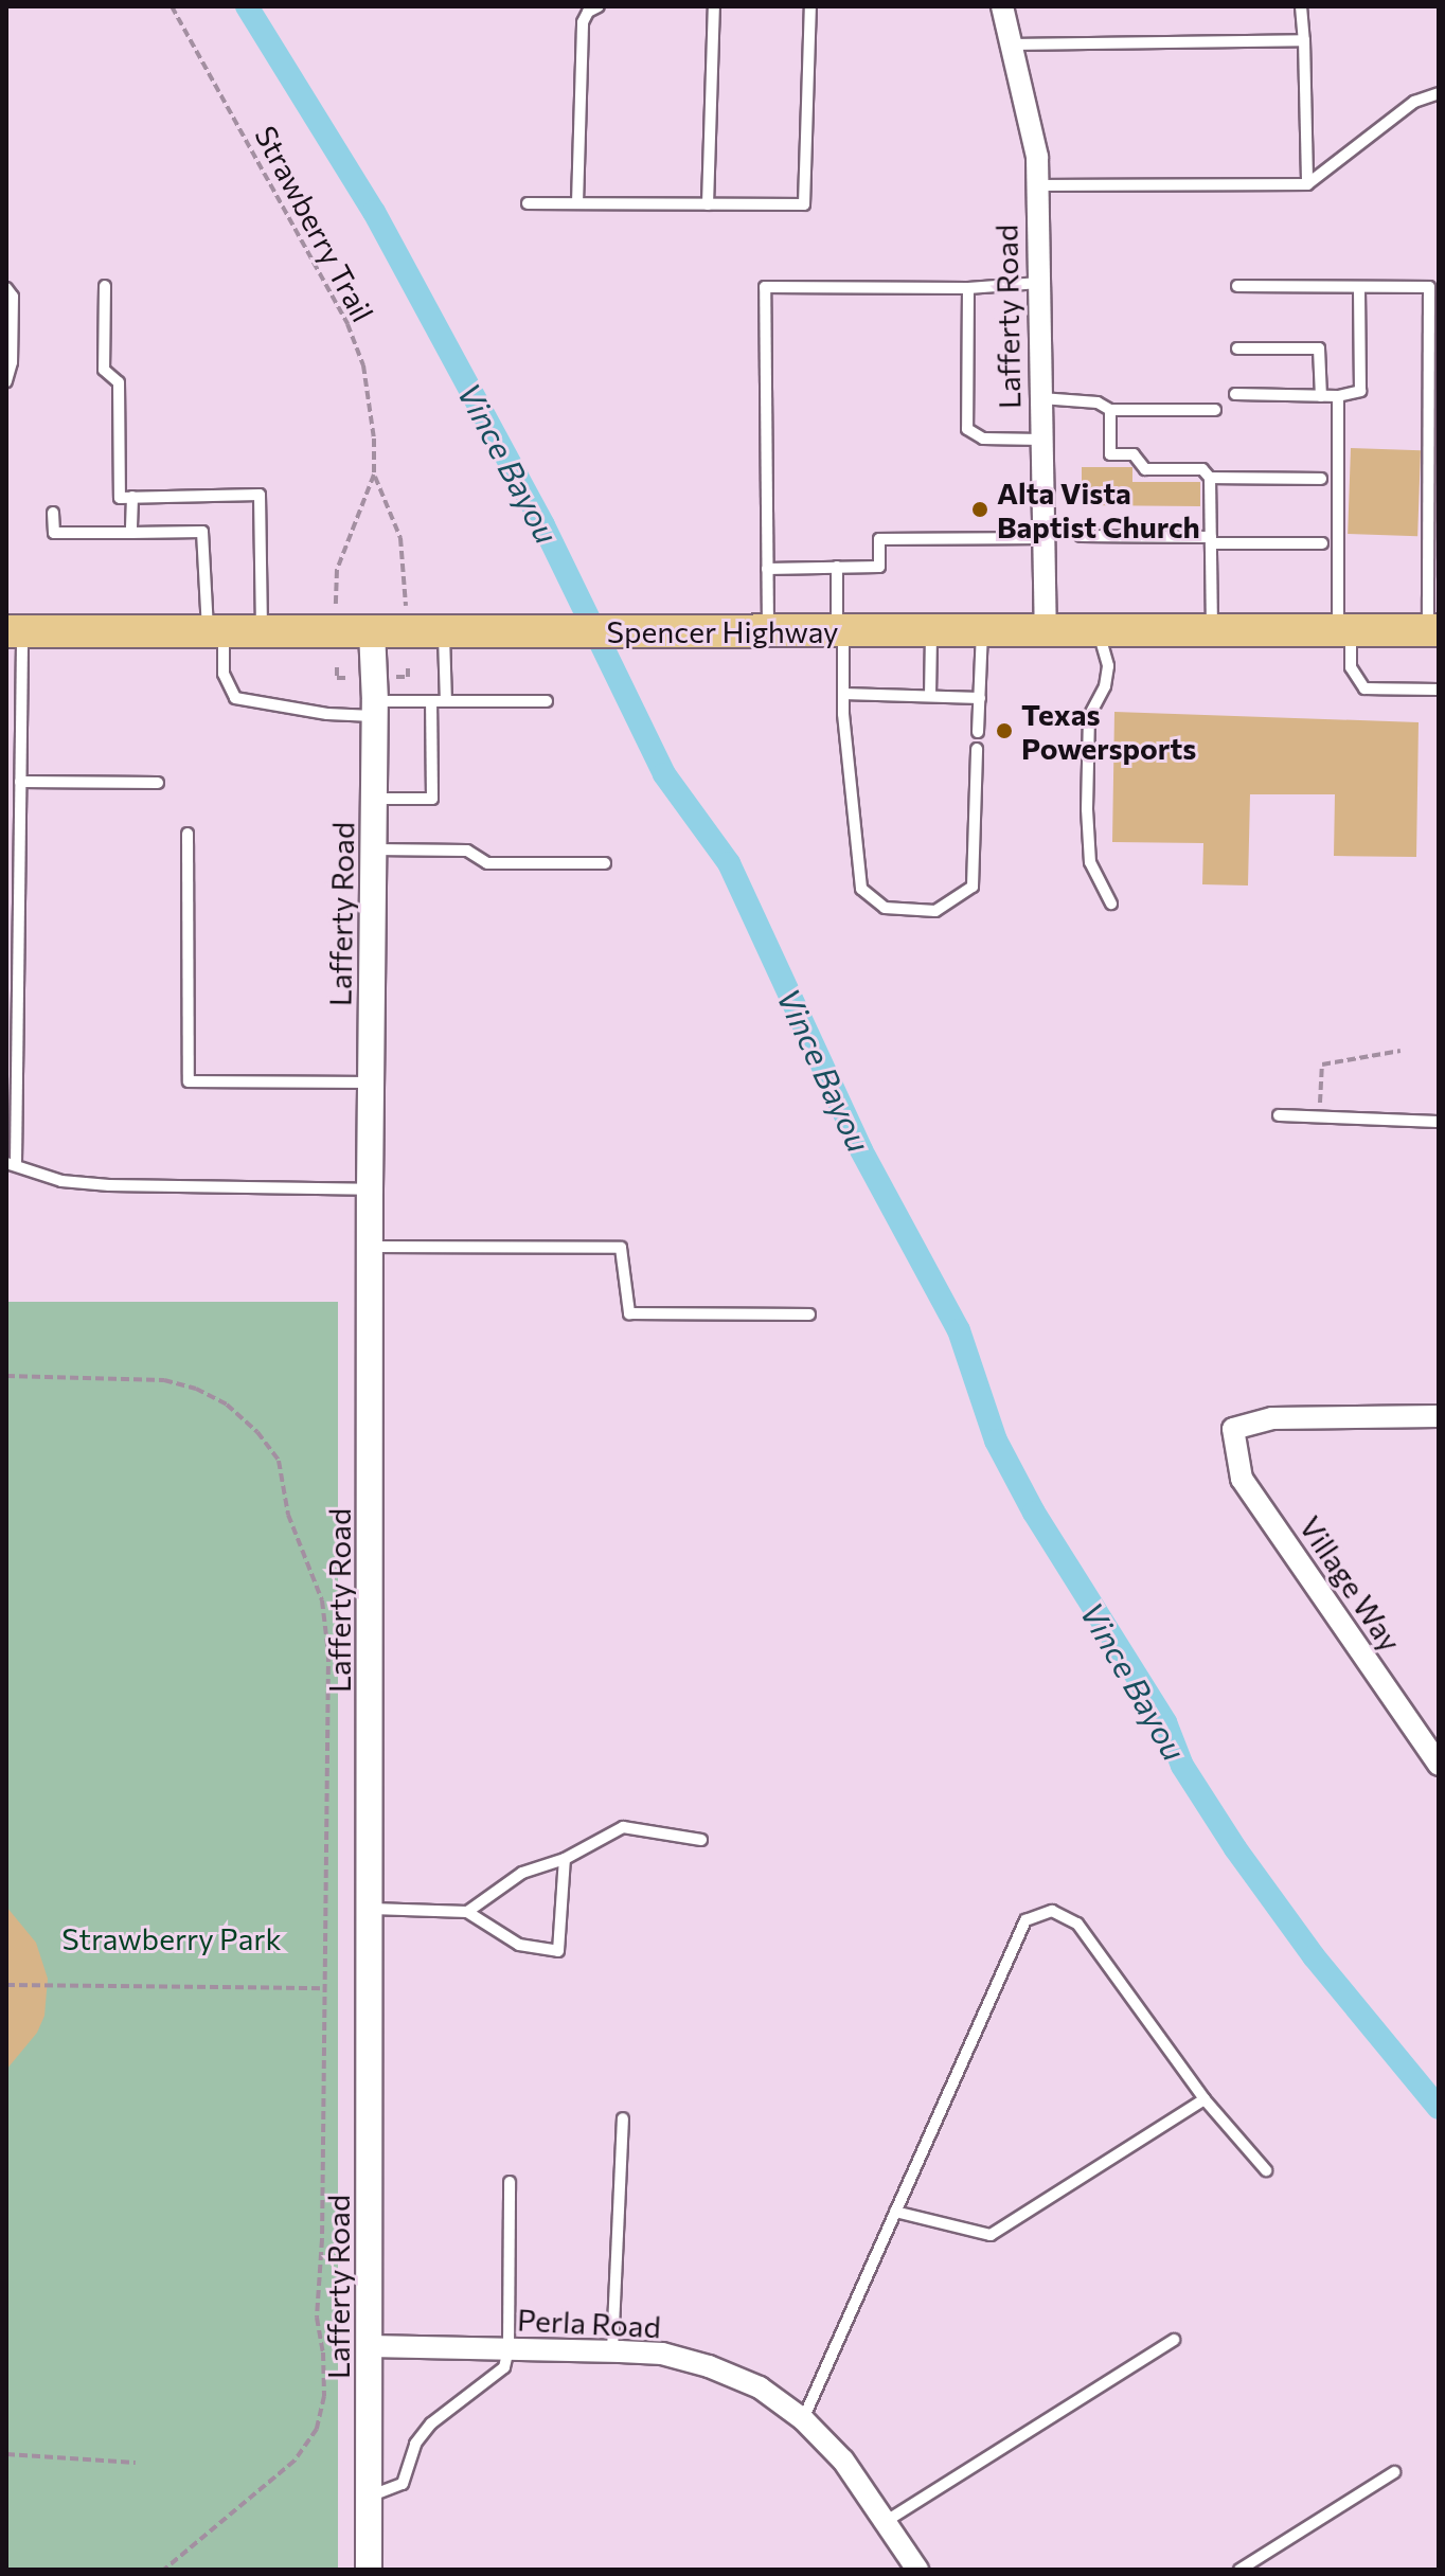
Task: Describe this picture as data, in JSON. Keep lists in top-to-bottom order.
{
  "streets": {
    "main road": ["Spencer Highway"],
    "street": ["Lafferty Road", "Village Way", "Perla Road"],
    "path": ["Strawberry Trail"]
  },
  "crossings": [
    ["Lafferty Road", "Spencer Highway"],
    ["Lafferty Road", "Perla Road"]
  ],
  "water": ["Vince Bayou"],
  "parks": ["Strawberry Park"],
  "places": ["Alta Vista Baptist Church", "Texas Powersports"]
}
